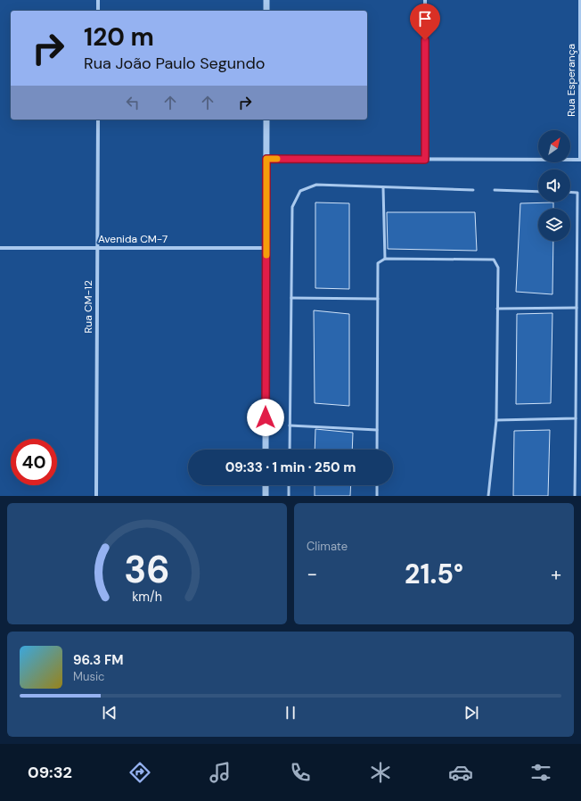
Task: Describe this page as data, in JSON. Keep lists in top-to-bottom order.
{
  "streets": {
    "street": ["Rua Esperança", "Avenida CM-7", "Rua CM-12"]
  },
  "crossings": [
    ["Avenida CM-7", "Rua CM-12"]
  ],
  "north": "top right",
  "page": {
    "turn": ["120 m", "Rua João Paulo Segundo"],
    "limit": "40",
    "trip": "09:33 · 1 min · 250 m",
    "tile": "Climate",
    "heat": ["−", "21.5°", "+"],
    "song": ["96.3 FM", "Music"],
    "tabs": "09:32",
    "gauge": ["36", "km/h"]
  }
}
